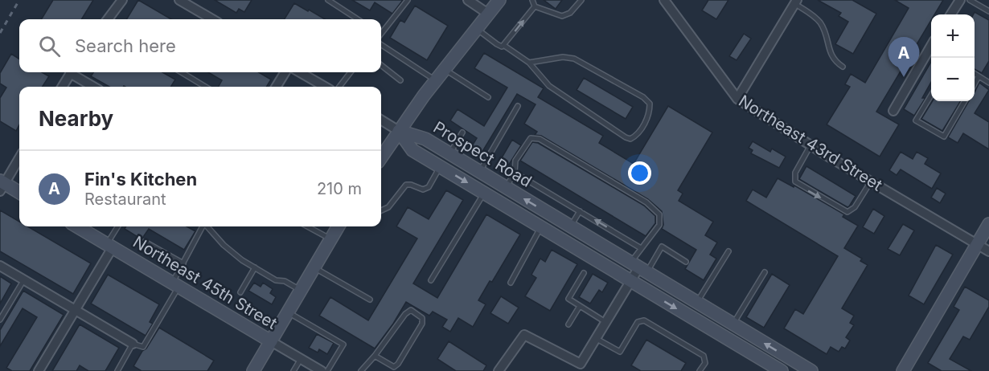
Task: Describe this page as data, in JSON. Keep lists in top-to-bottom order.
{
  "streets": {
    "main road": ["Prospect Road", "Northeast 45th Street"],
    "street": ["Northeast 43rd Street"]
  },
  "page": {
    "map_buttons": ["+", "−"],
    "search": "Search here",
    "pins": "A",
    "heading": "Nearby",
    "list": [
      {
        "mark": "A",
        "name": "Fin's Kitchen",
        "note": "Restaurant",
        "value": "210 m"
      }
    ]
  }
}
